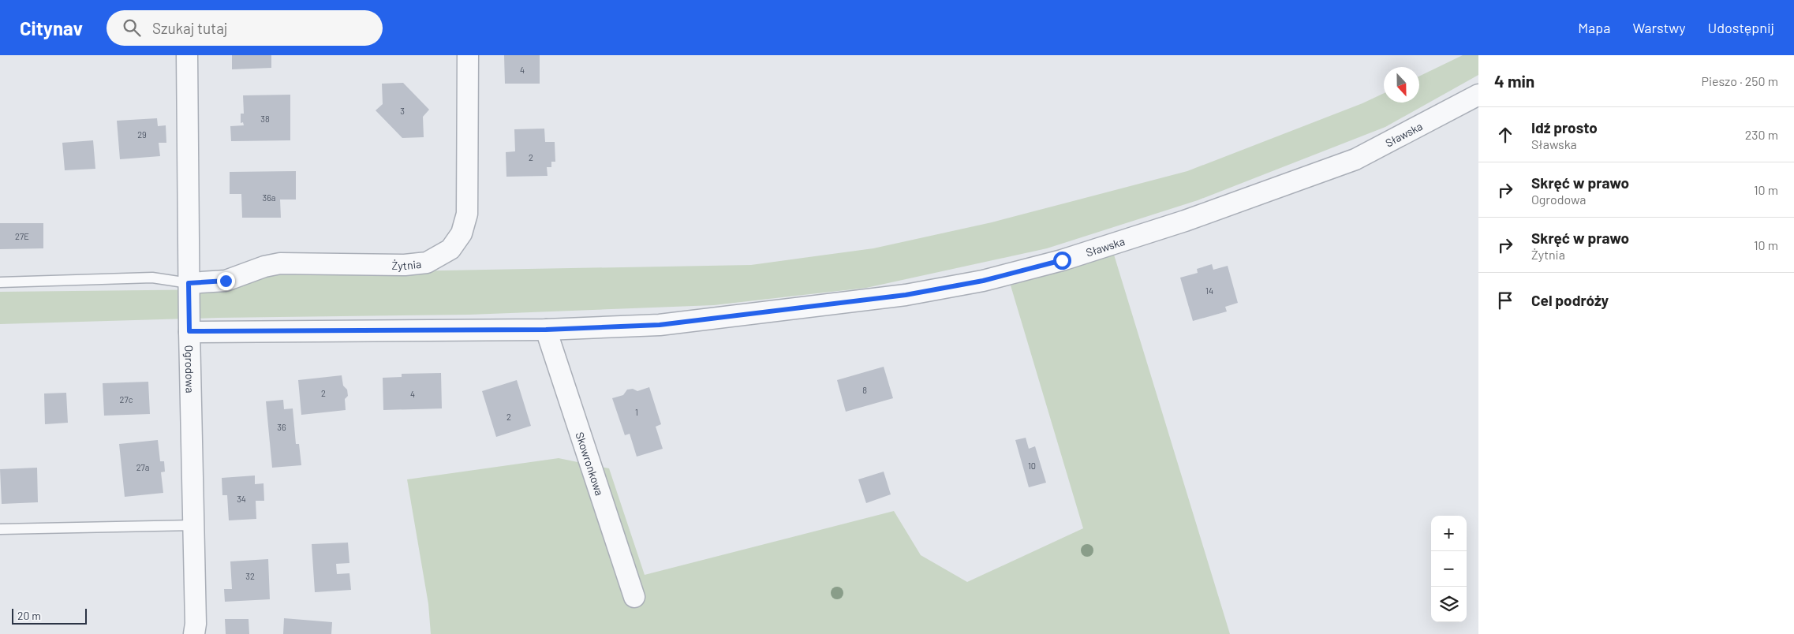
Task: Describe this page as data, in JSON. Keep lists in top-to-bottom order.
{
  "streets": {
    "street": [
      "Sławska",
      "Żytnia",
      "Ogrodowa",
      "Skowronkowa"
    ]
  },
  "crossings": [
    ["Sławska", "Ogrodowa"],
    ["Sławska", "Skowronkowa"],
    ["Żytnia", "Ogrodowa"]
  ],
  "house_numbers": [
    "4",
    "3",
    "38",
    "29",
    "2",
    "36a",
    "27E",
    "14",
    "8",
    "2",
    "4",
    "27c",
    "1",
    "2",
    "36",
    "10",
    "27a",
    "34",
    "32"
  ],
  "scale_bar": "20 m",
  "north": "bottom",
  "page": {
    "header": "Citynav",
    "search": "Szukaj tutaj",
    "nav": ["Mapa", "Warstwy", "Udostępnij"],
    "heading": ["4 min", "Pieszo · 250 m"],
    "list": [
      ["Idź prosto", "Sławska", "230 m"],
      ["Skręć w prawo", "Ogrodowa", "10 m"],
      ["Skręć w prawo", "Żytnia", "10 m"],
      "Cel podróży"
    ],
    "map_buttons": ["+", "−"],
    "scale": "20 m"
  }
}
